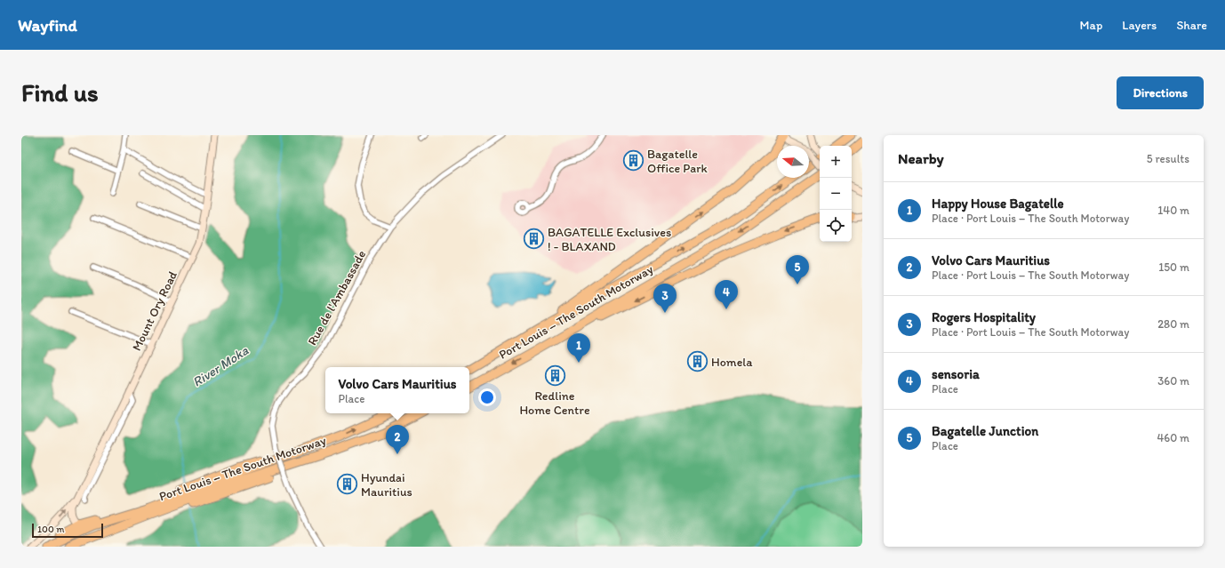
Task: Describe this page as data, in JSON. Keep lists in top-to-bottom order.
{
  "streets": {
    "highway": ["Port Louis – The South Motorway"],
    "main road": ["Mount Ory Road"],
    "street": ["Rue de l'Ambassade"]
  },
  "water": ["River Moka"],
  "places": {
    "building": [
      "Bagatelle Office Park",
      "BAGATELLE Exclusives ! - BLAXAND",
      "Homela",
      "Redline Home Centre",
      "Hyundai Mauritius"
    ]
  },
  "scale_bar": "100 m",
  "north": "left",
  "page": {
    "header": "Wayfind",
    "nav": ["Map", "Layers", "Share"],
    "buttons": "Directions",
    "title": "Find us",
    "heading": ["Nearby", "5 results"],
    "map_buttons": ["+", "−"],
    "list": [
      {
        "mark": "1",
        "name": "Happy House Bagatelle",
        "note": "Place · Port Louis – The South Motorway",
        "value": "140 m"
      },
      {
        "mark": "2",
        "name": "Volvo Cars Mauritius",
        "note": "Place · Port Louis – The South Motorway",
        "value": "150 m"
      },
      {
        "mark": "3",
        "name": "Rogers Hospitality",
        "note": "Place · Port Louis – The South Motorway",
        "value": "280 m"
      },
      {
        "mark": "4",
        "name": "sensoria",
        "note": "Place",
        "value": "360 m"
      },
      {
        "mark": "5",
        "name": "Bagatelle Junction",
        "note": "Place",
        "value": "460 m"
      }
    ],
    "pins": [
      "5",
      "4",
      "3",
      "1",
      "2"
    ],
    "popup": ["Volvo Cars Mauritius", "Place"],
    "scale": "100 m"
  }
}
